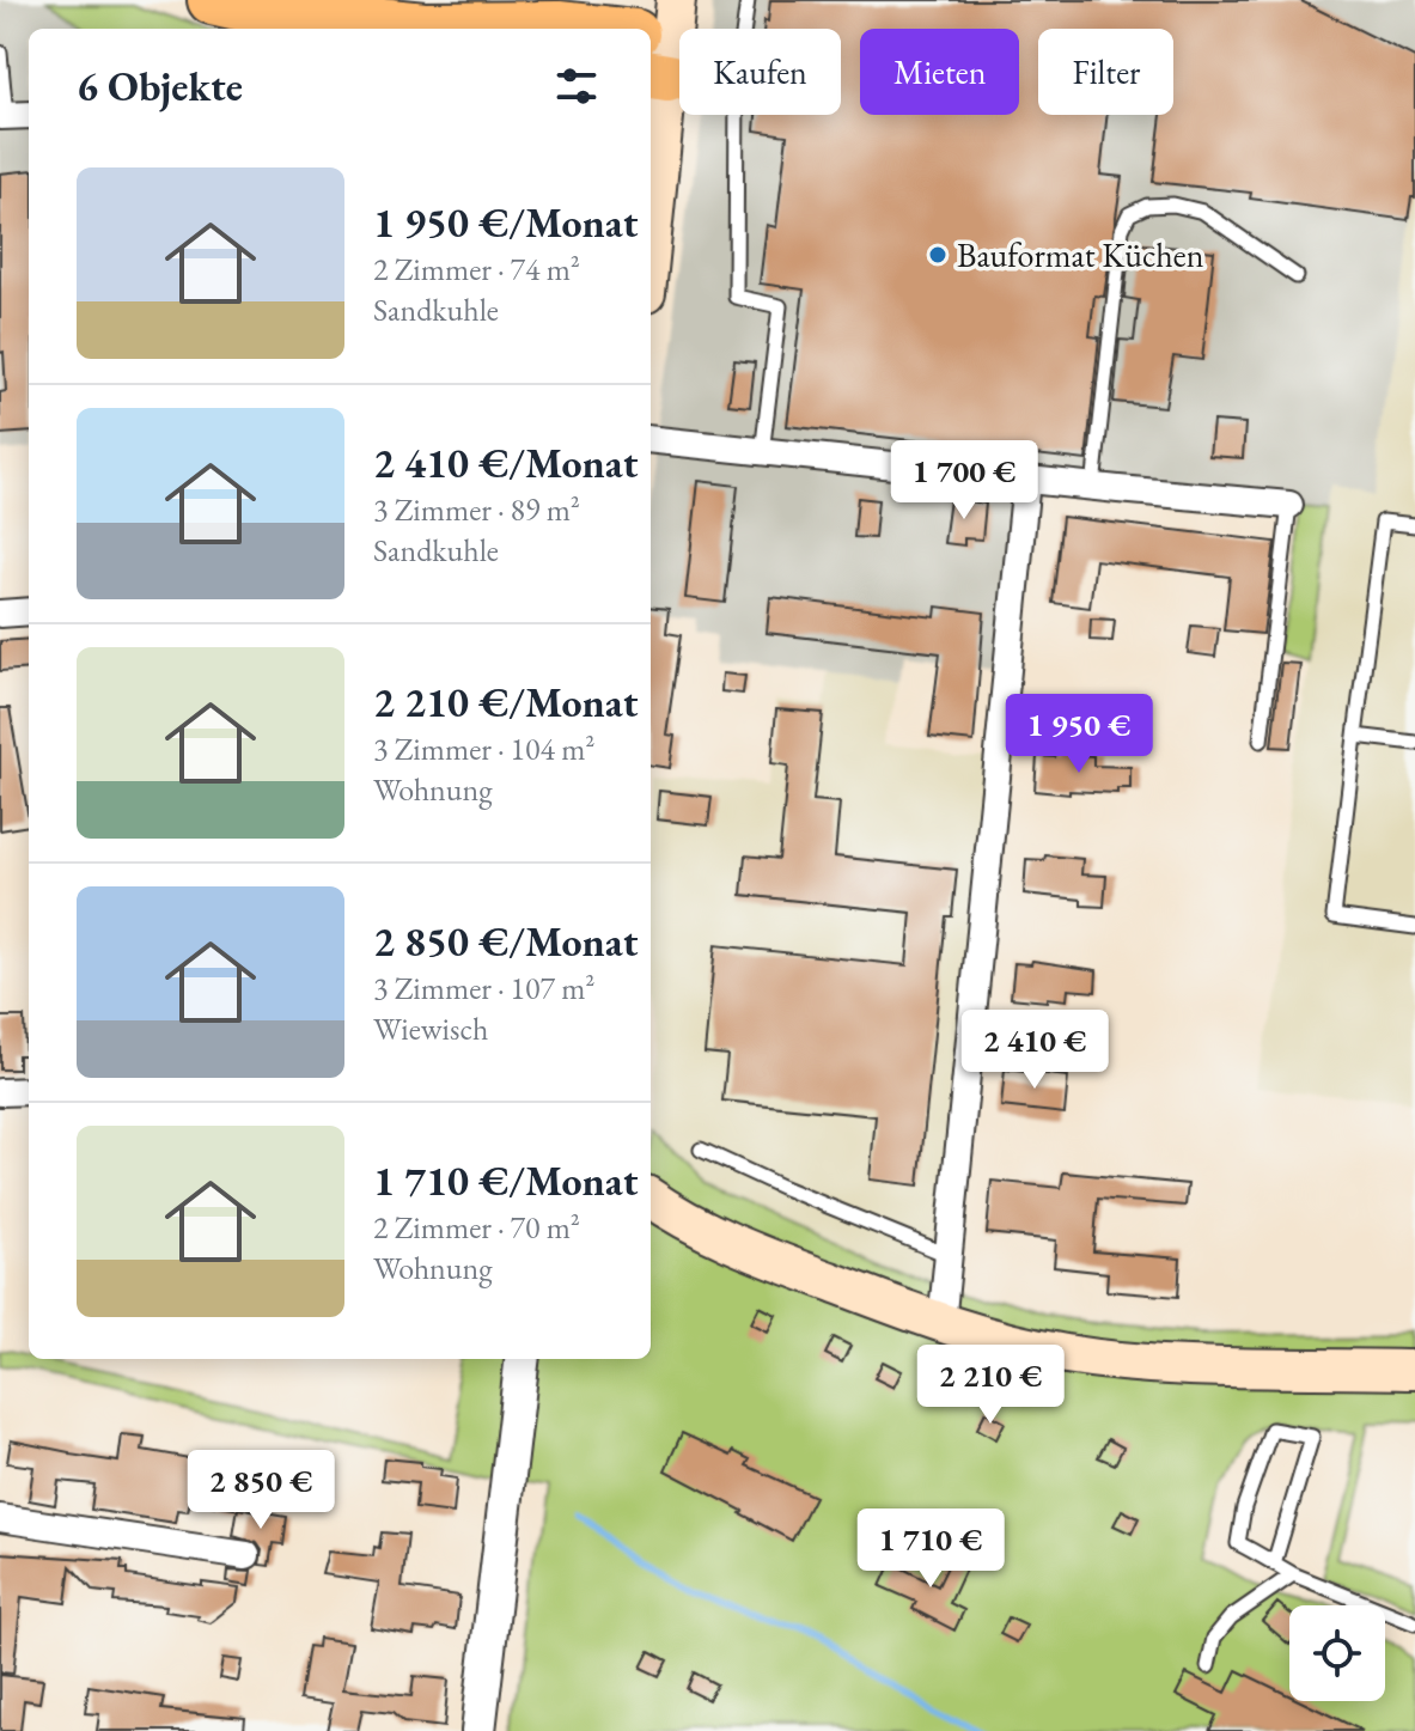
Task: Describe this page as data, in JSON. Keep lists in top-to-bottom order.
{
  "places": ["Bauformat Küchen"],
  "page": {
    "chip": ["Kaufen", "Mieten", "Filter"],
    "heading": "6 Objekte",
    "list": [
      {
        "name": "1 950 €/Monat",
        "note": "2 Zimmer · 74 m² · Sandkuhle"
      },
      {
        "name": "2 410 €/Monat",
        "note": "3 Zimmer · 89 m² · Sandkuhle"
      },
      {
        "name": "2 210 €/Monat",
        "note": "3 Zimmer · 104 m² · Wohnung"
      },
      {
        "name": "2 850 €/Monat",
        "note": "3 Zimmer · 107 m² · Wiewisch"
      },
      {
        "name": "1 710 €/Monat",
        "note": "2 Zimmer · 70 m² · Wohnung"
      }
    ],
    "price": [
      "1 700 €",
      "1 950 €",
      "2 410 €",
      "2 210 €",
      "2 850 €",
      "1 710 €"
    ]
  }
}
